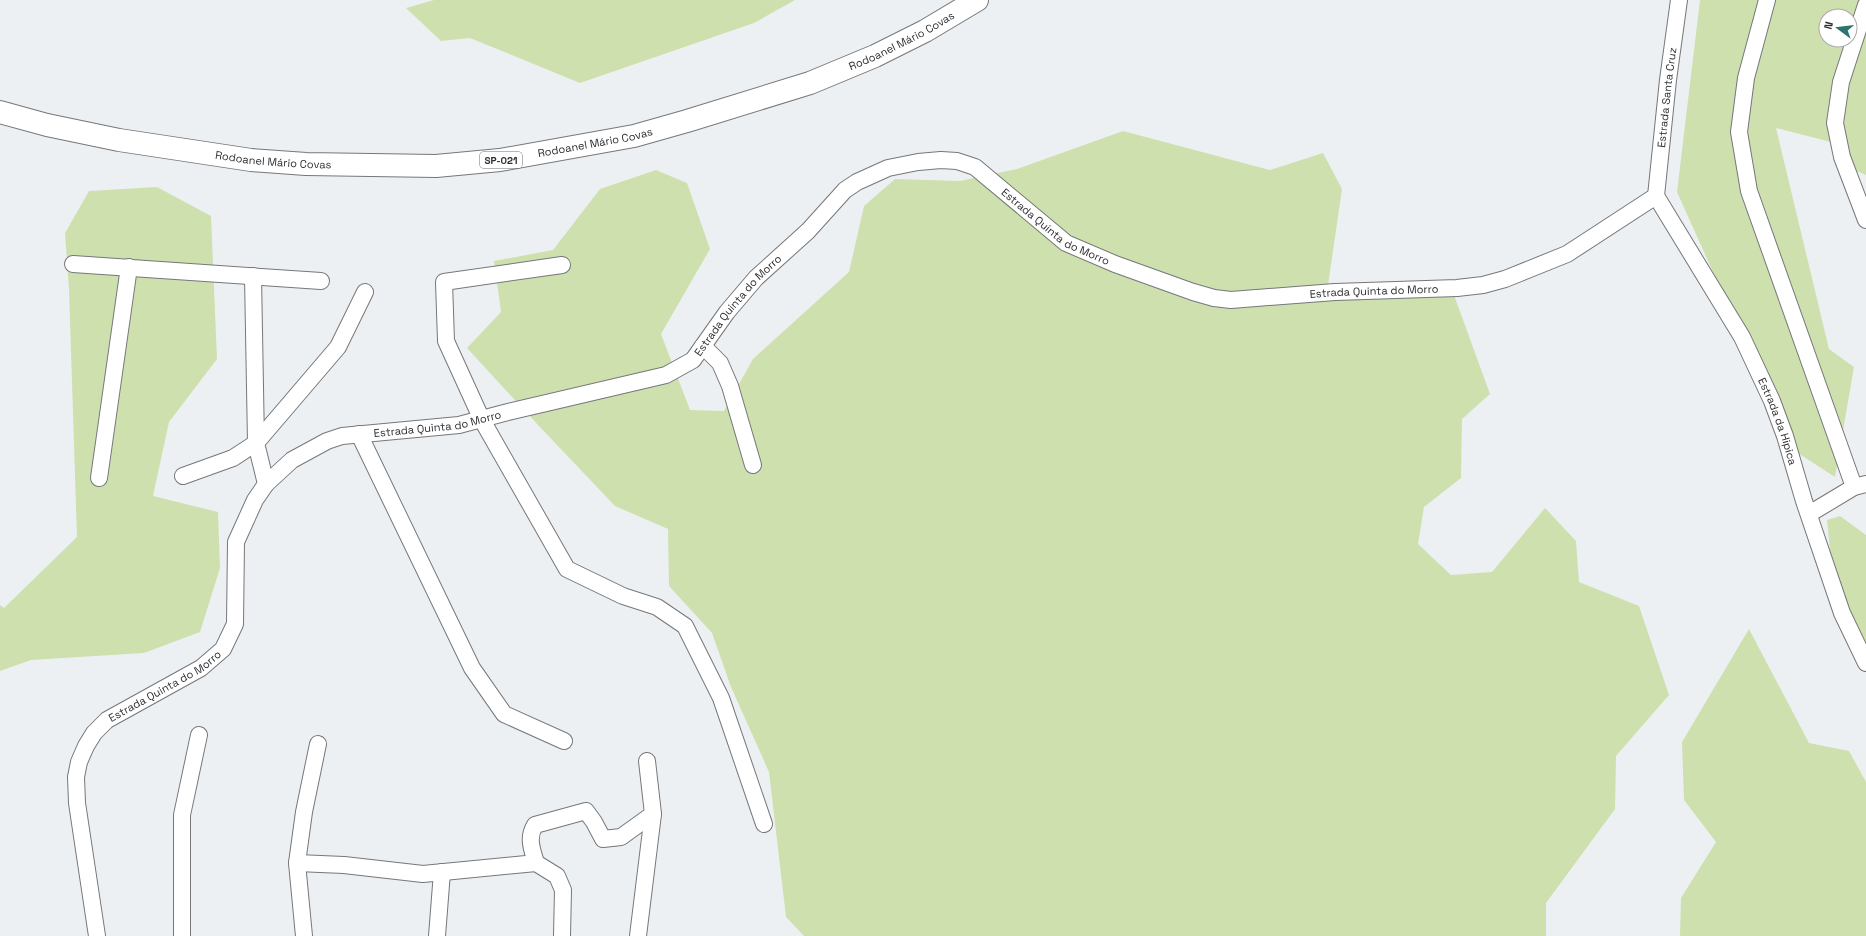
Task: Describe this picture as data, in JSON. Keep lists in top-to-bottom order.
{
  "streets": {
    "highway": ["Rodoanel Mário Covas", "SP-021"],
    "street": ["Estrada Santa Cruz", "Estrada Quinta do Morro", "Estrada da Hipica"]
  },
  "crossings": [
    ["Estrada Santa Cruz", "Estrada Quinta do Morro"],
    ["Estrada Santa Cruz", "Estrada da Hipica"],
    ["Estrada Quinta do Morro", "Estrada da Hipica"]
  ],
  "north": "left"
}
